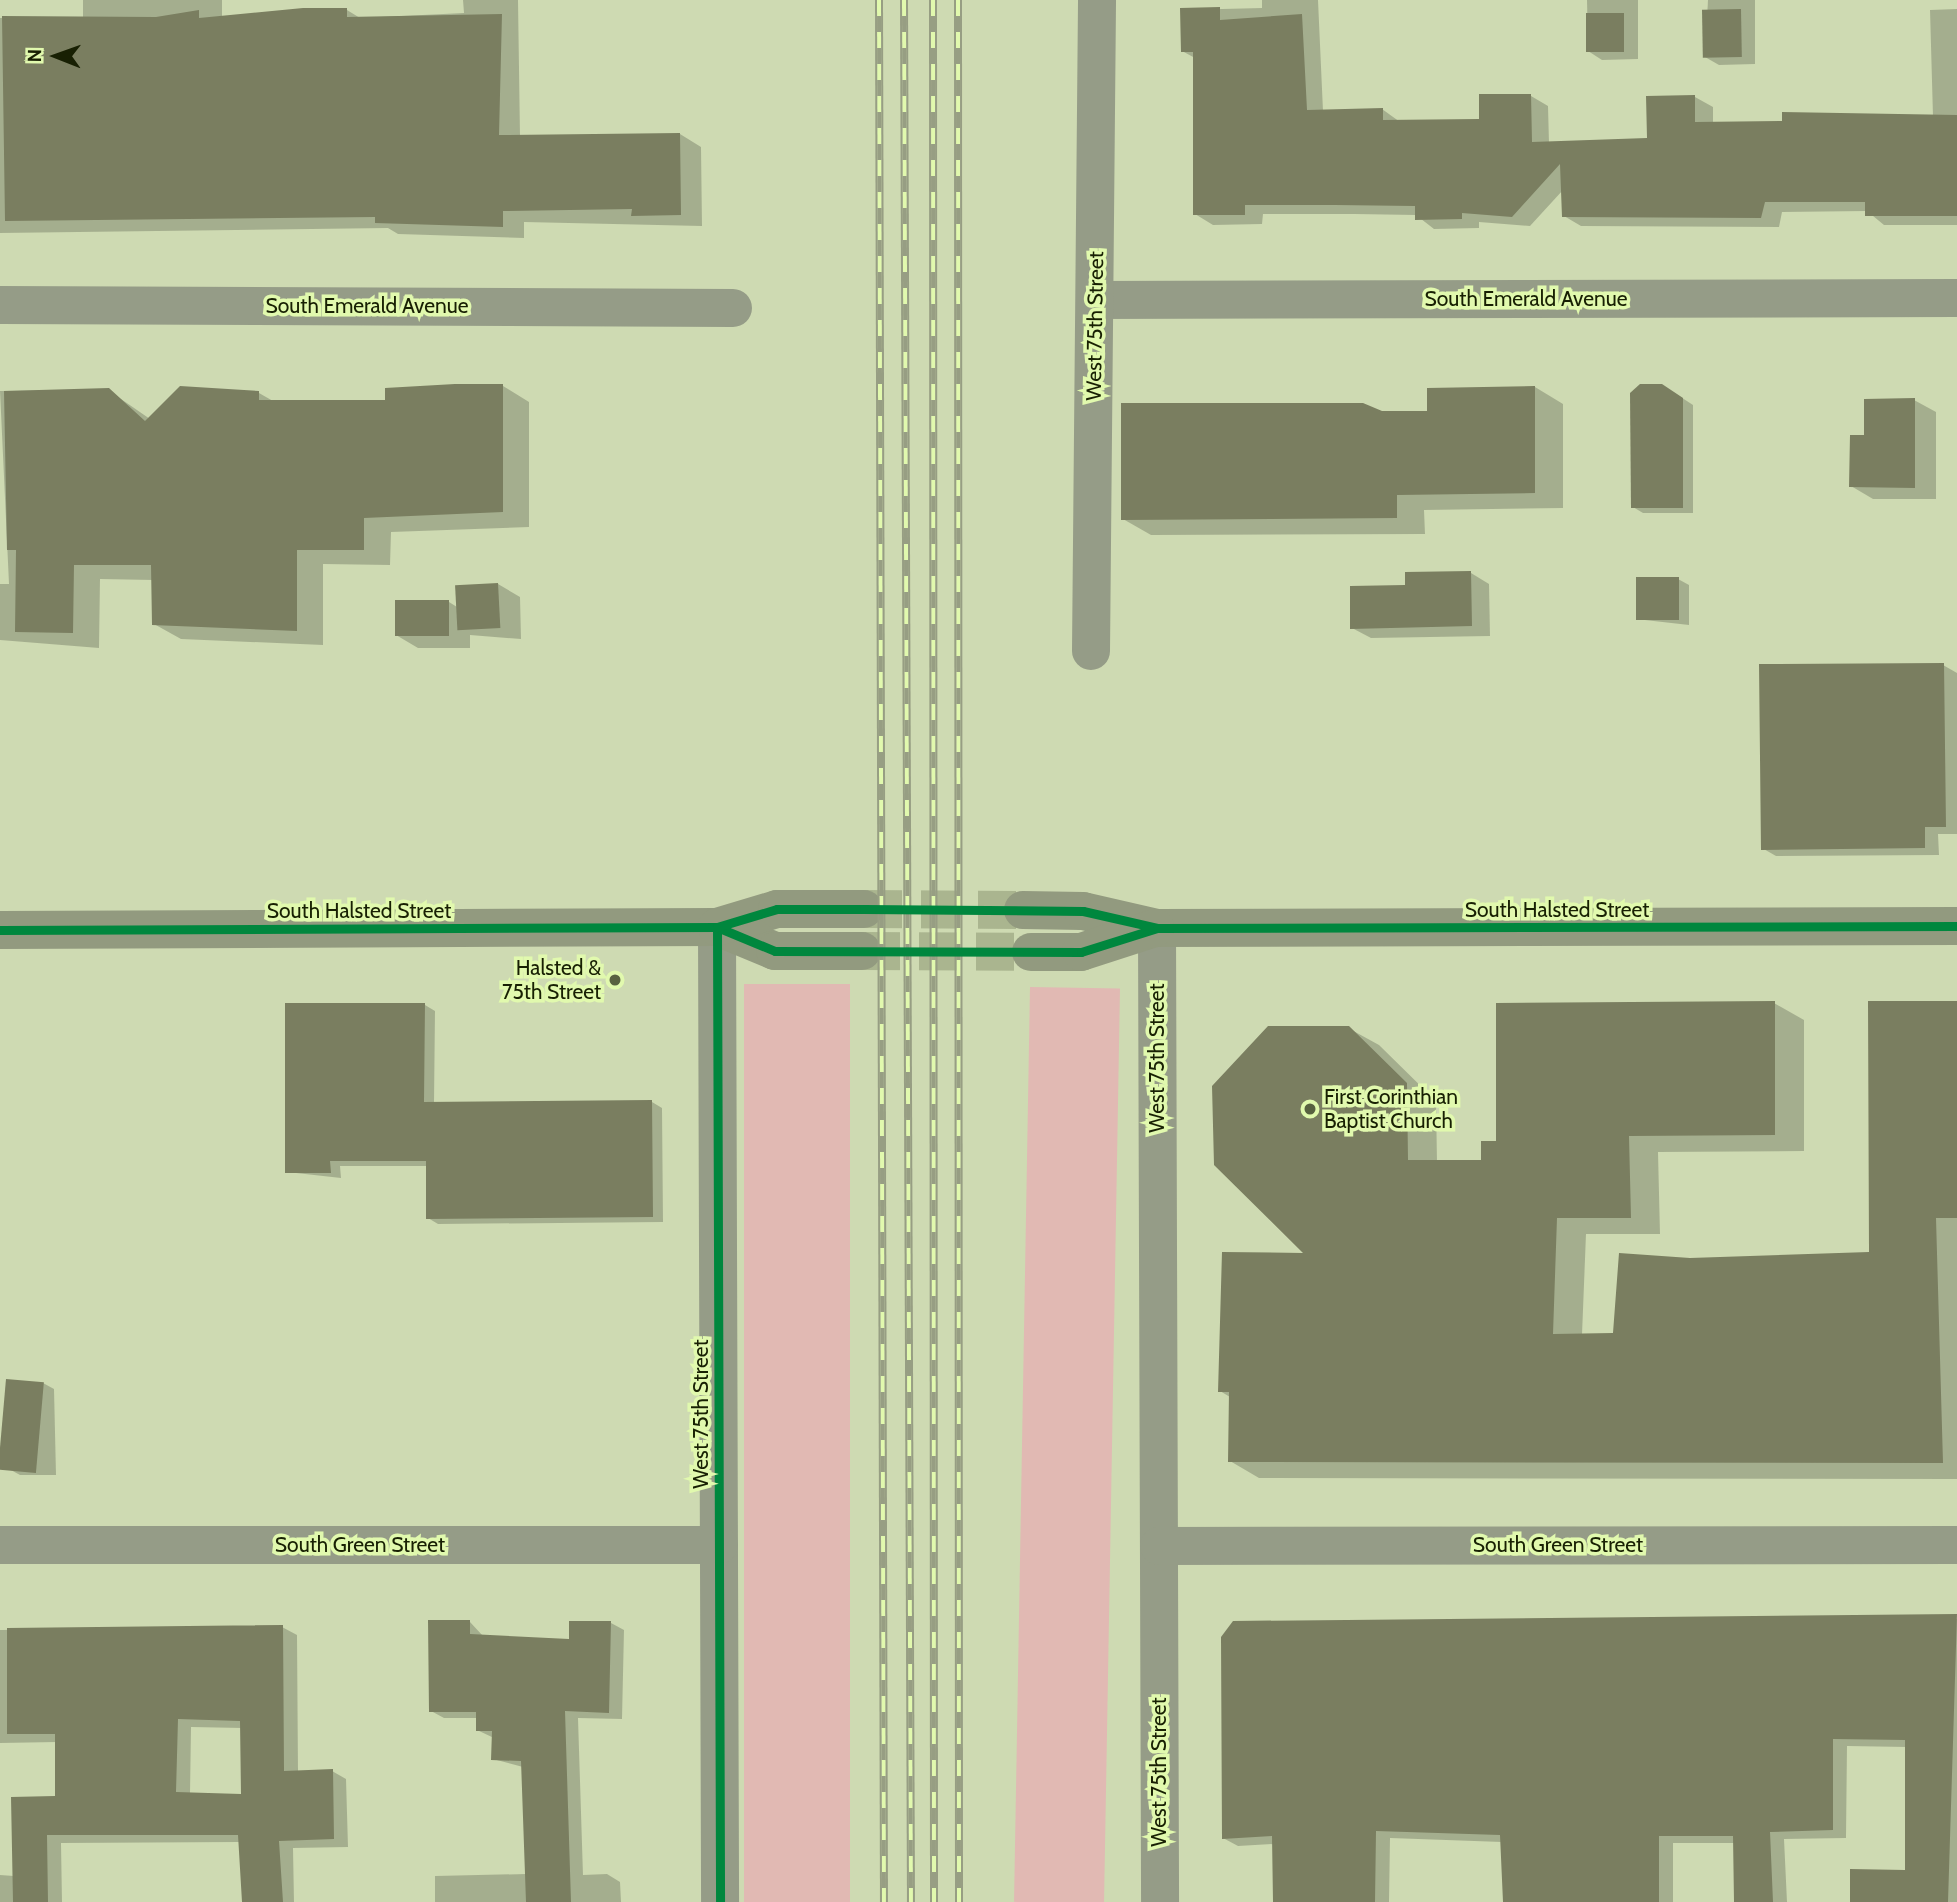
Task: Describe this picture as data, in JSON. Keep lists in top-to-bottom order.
{
  "streets": {
    "main road": ["South Halsted Street"],
    "street": ["South Emerald Avenue", "West 75th Street", "South Green Street"]
  },
  "crossings": [
    ["South Emerald Avenue", "West 75th Street"],
    ["West 75th Street", "South Halsted Street"],
    ["West 75th Street", "South Green Street"]
  ],
  "places": ["Halsted & 75th Street", "First Corinthian Baptist Church"],
  "north": "left"
}
